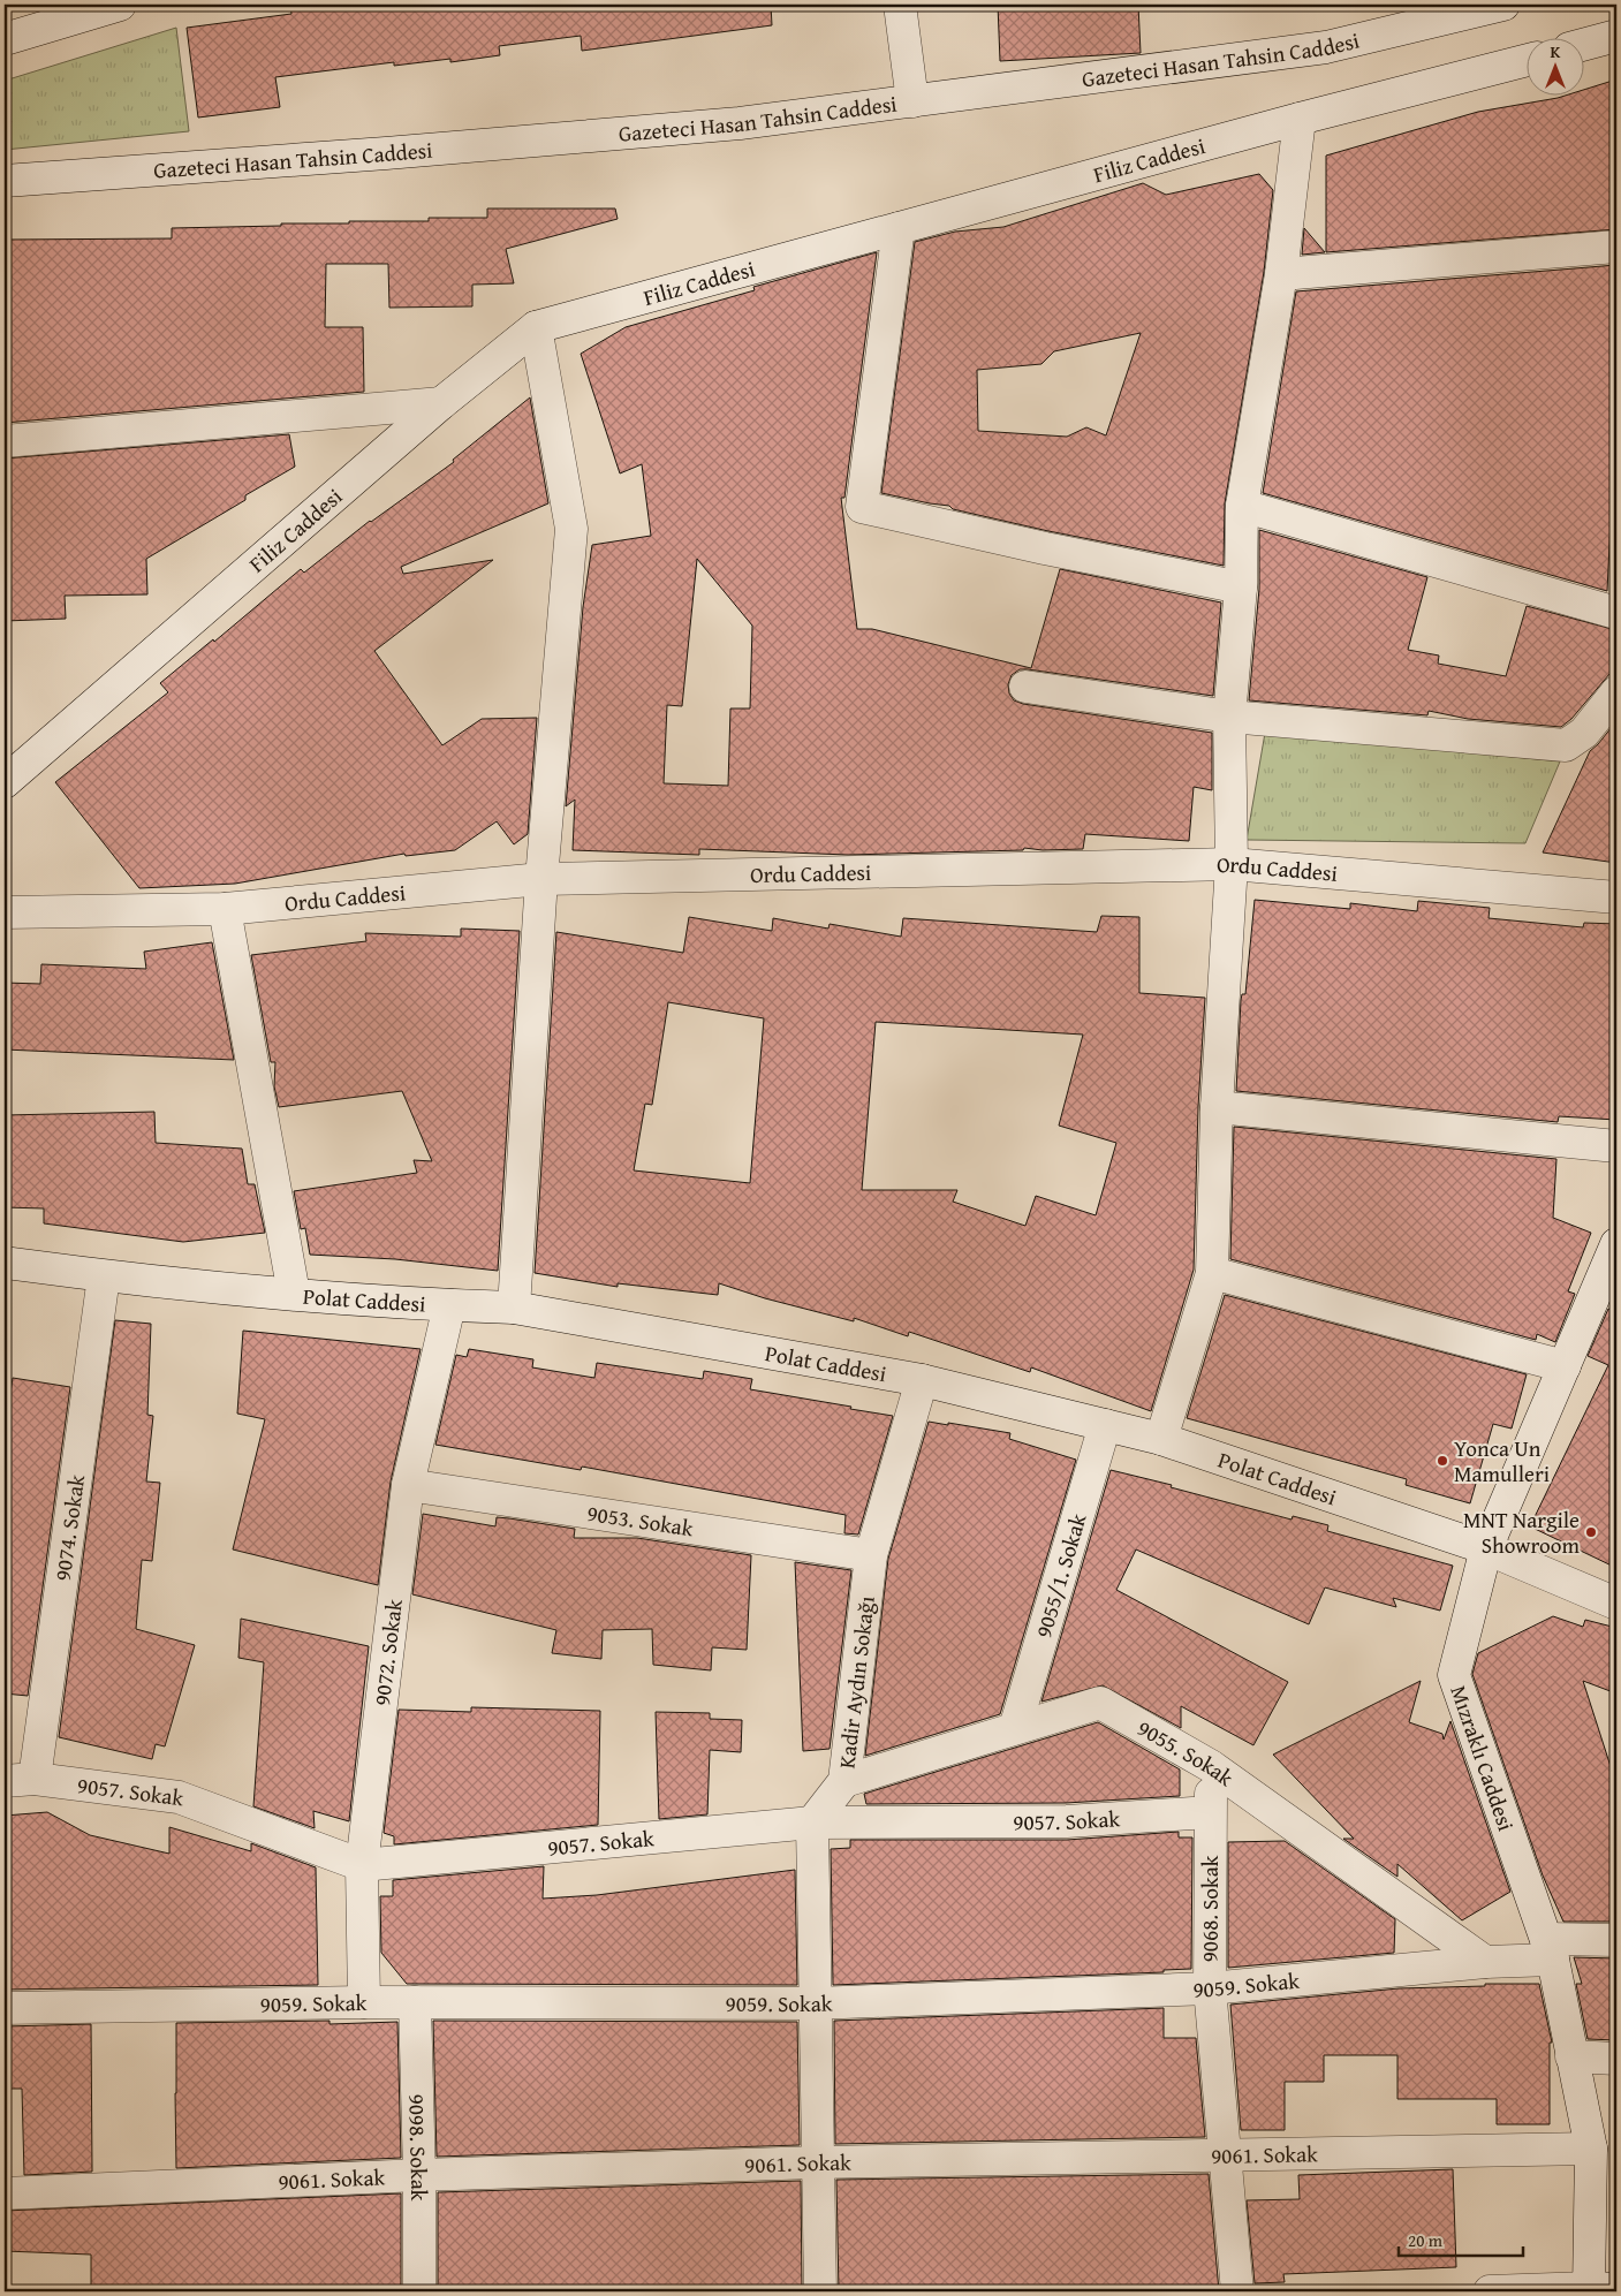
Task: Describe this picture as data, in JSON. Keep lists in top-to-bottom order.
{
  "streets": {
    "street": [
      "Gazeteci Hasan Tahsin Caddesi",
      "Filiz Caddesi",
      "Ordu Caddesi",
      "Polat Caddesi",
      "9053. Sokak",
      "9074. Sokak",
      "9055/1. Sokak",
      "9072. Sokak",
      "Kadir Aydın Sokağı",
      "9055. Sokak",
      "Mızraklı Caddesi",
      "9057. Sokak",
      "9068. Sokak",
      "9059. Sokak",
      "9098. Sokak",
      "9061. Sokak"
    ]
  },
  "crossings": [
    ["Polat Caddesi", "9074. Sokak"],
    ["Polat Caddesi", "9055/1. Sokak"],
    ["Polat Caddesi", "9072. Sokak"],
    ["Polat Caddesi", "Kadir Aydın Sokağı"],
    ["Polat Caddesi", "Mızraklı Caddesi"],
    ["9053. Sokak", "9072. Sokak"],
    ["9053. Sokak", "Kadir Aydın Sokağı"],
    ["9074. Sokak", "9057. Sokak"],
    ["9055/1. Sokak", "9055. Sokak"],
    ["9072. Sokak", "9057. Sokak"],
    ["9072. Sokak", "9059. Sokak"],
    ["Kadir Aydın Sokağı", "9055. Sokak"],
    ["Kadir Aydın Sokağı", "9057. Sokak"],
    ["9055. Sokak", "9068. Sokak"],
    ["9055. Sokak", "9059. Sokak"],
    ["Mızraklı Caddesi", "9059. Sokak"],
    ["Mızraklı Caddesi", "9061. Sokak"],
    ["9057. Sokak", "9068. Sokak"],
    ["9068. Sokak", "9059. Sokak"],
    ["9068. Sokak", "9061. Sokak"],
    ["9059. Sokak", "9098. Sokak"],
    ["9098. Sokak", "9061. Sokak"]
  ],
  "places": ["Yonca Un Mamulleri", "MNT Nargile Showroom"],
  "scale_bar": "20 m",
  "north": "top"
}
